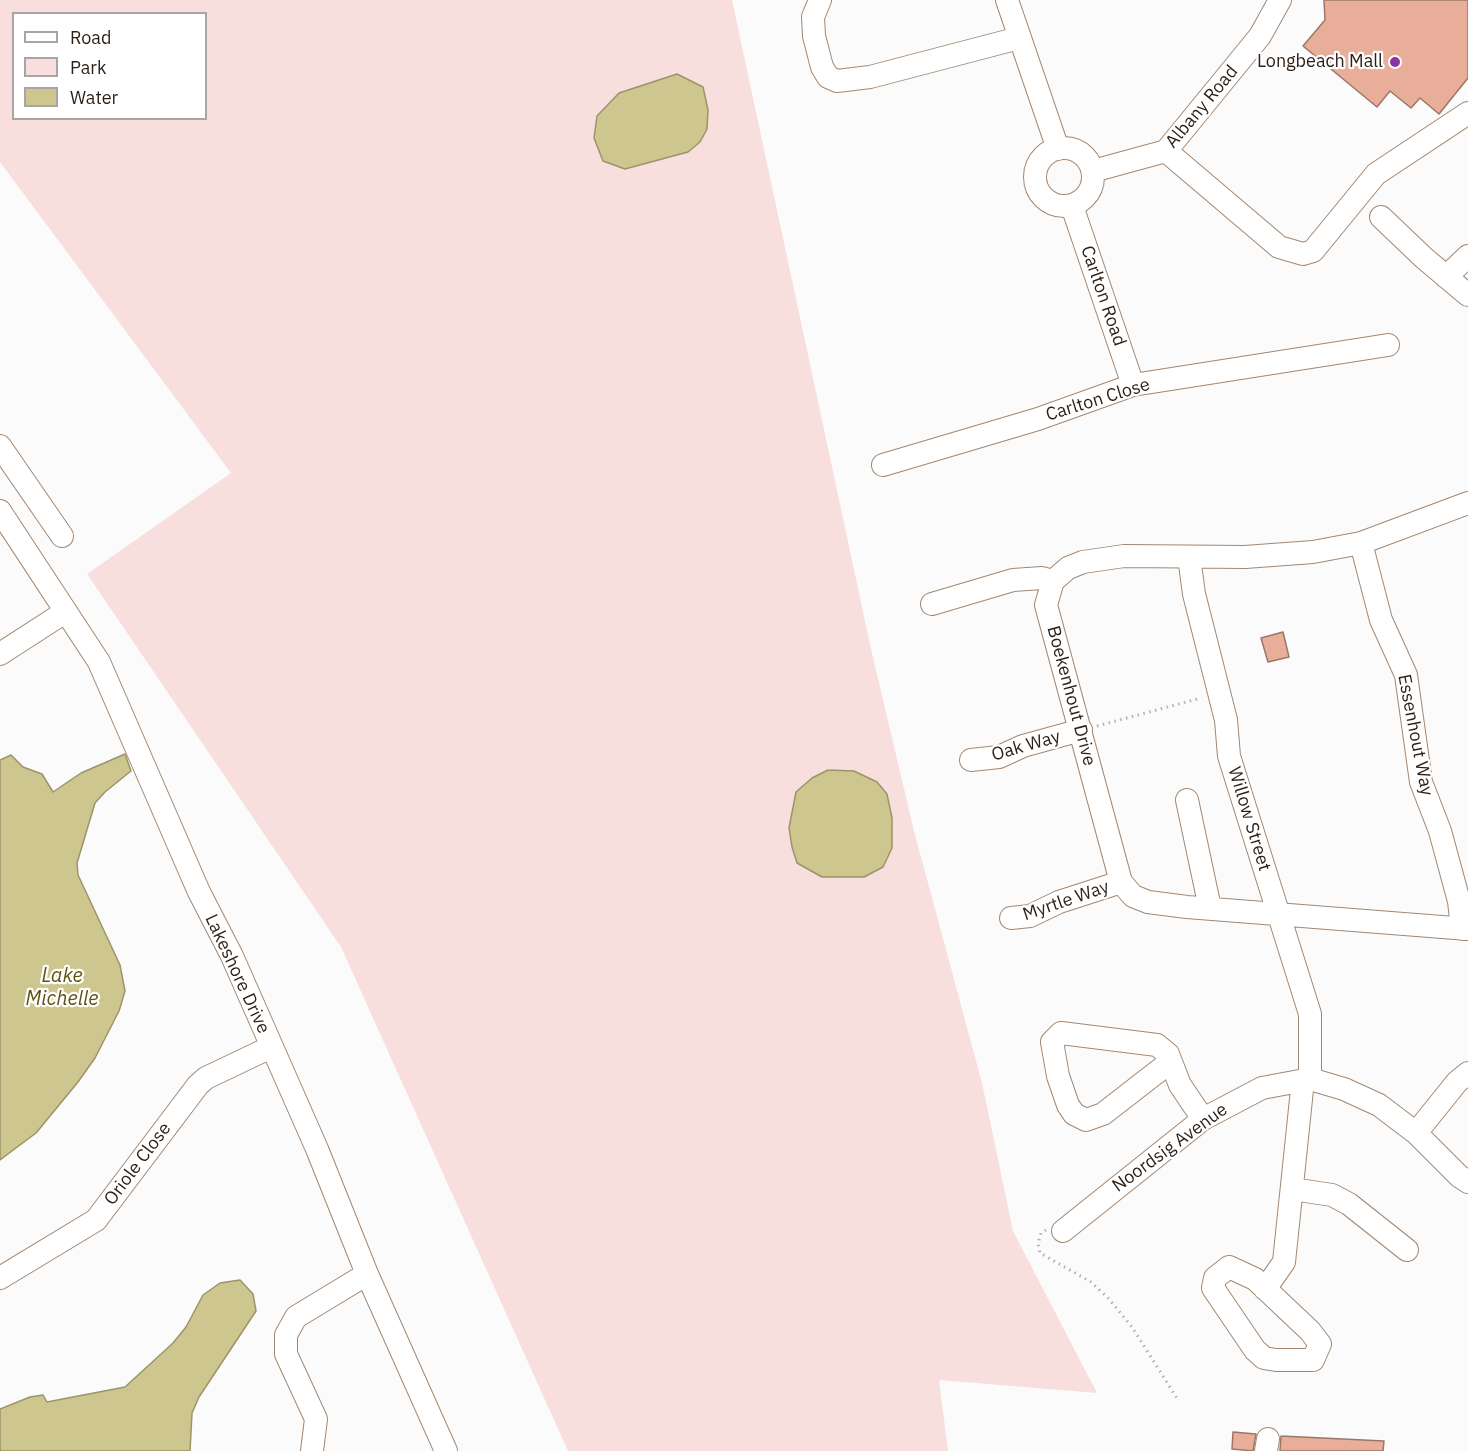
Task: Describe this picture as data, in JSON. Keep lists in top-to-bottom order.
{
  "streets": {
    "street": [
      "Albany Road",
      "Carlton Road",
      "Carlton Close",
      "Boekenhout Drive",
      "Essenhout Way",
      "Oak Way",
      "Willow Street",
      "Myrtle Way",
      "Lakeshore Drive",
      "Noordsig Avenue",
      "Oriole Close"
    ]
  },
  "crossings": [
    ["Albany Road", "Carlton Road"],
    ["Carlton Road", "Carlton Close"],
    ["Boekenhout Drive", "Oak Way"],
    ["Boekenhout Drive", "Myrtle Way"],
    ["Willow Street", "Noordsig Avenue"],
    ["Lakeshore Drive", "Oriole Close"]
  ],
  "water": ["Lake Michelle"],
  "places": ["Longbeach Mall"],
  "legend": ["Road", "Park", "Water"]
}
